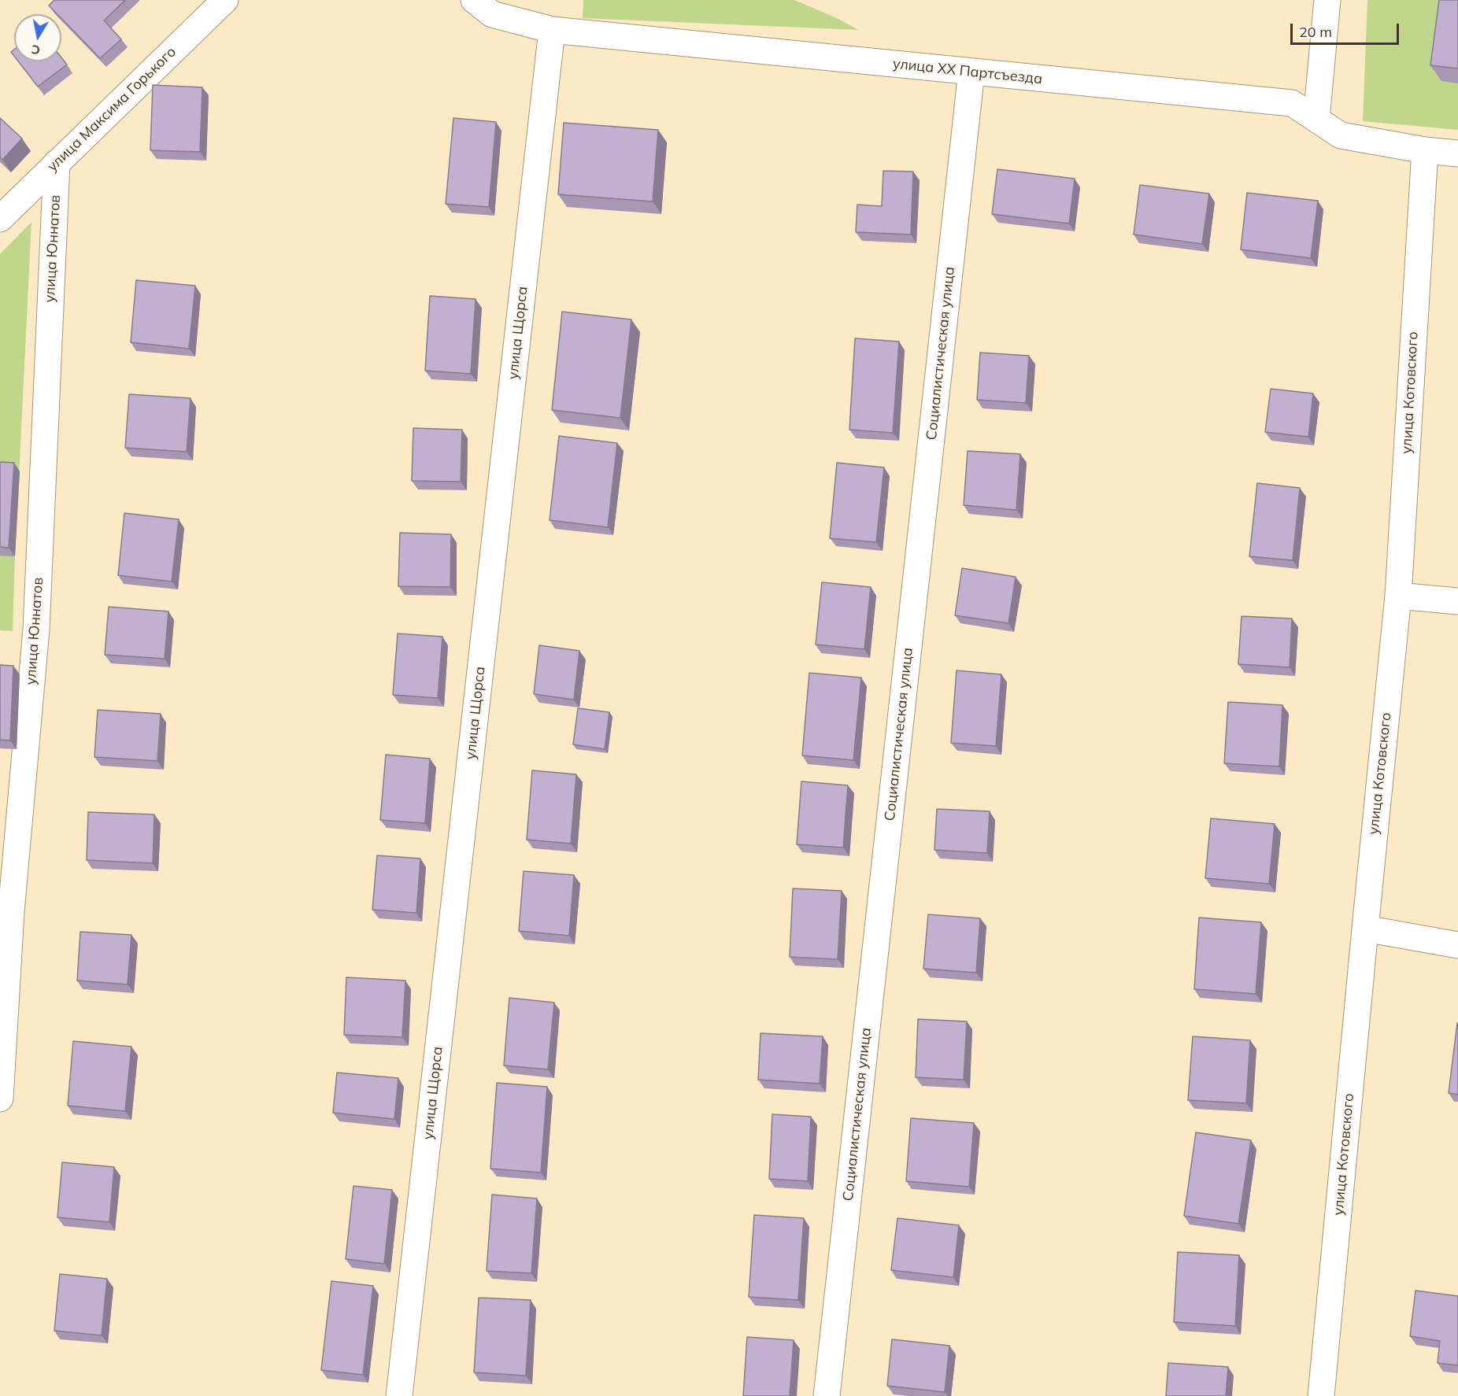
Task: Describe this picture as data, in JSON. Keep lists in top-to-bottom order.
{
  "streets": {
    "street": [
      "улица XX Партсъезда",
      "улица Максима Горького",
      "улица Юннатов",
      "улица Щорса",
      "Социалистическая улица",
      "улица Котовского"
    ]
  },
  "crossings": [
    ["улица XX Партсъезда", "улица Щорса"],
    ["улица XX Партсъезда", "Социалистическая улица"],
    ["улица XX Партсъезда", "улица Котовского"],
    ["улица Максима Горького", "улица Юннатов"]
  ],
  "scale_bar": "20 m",
  "north": "bottom"
}
